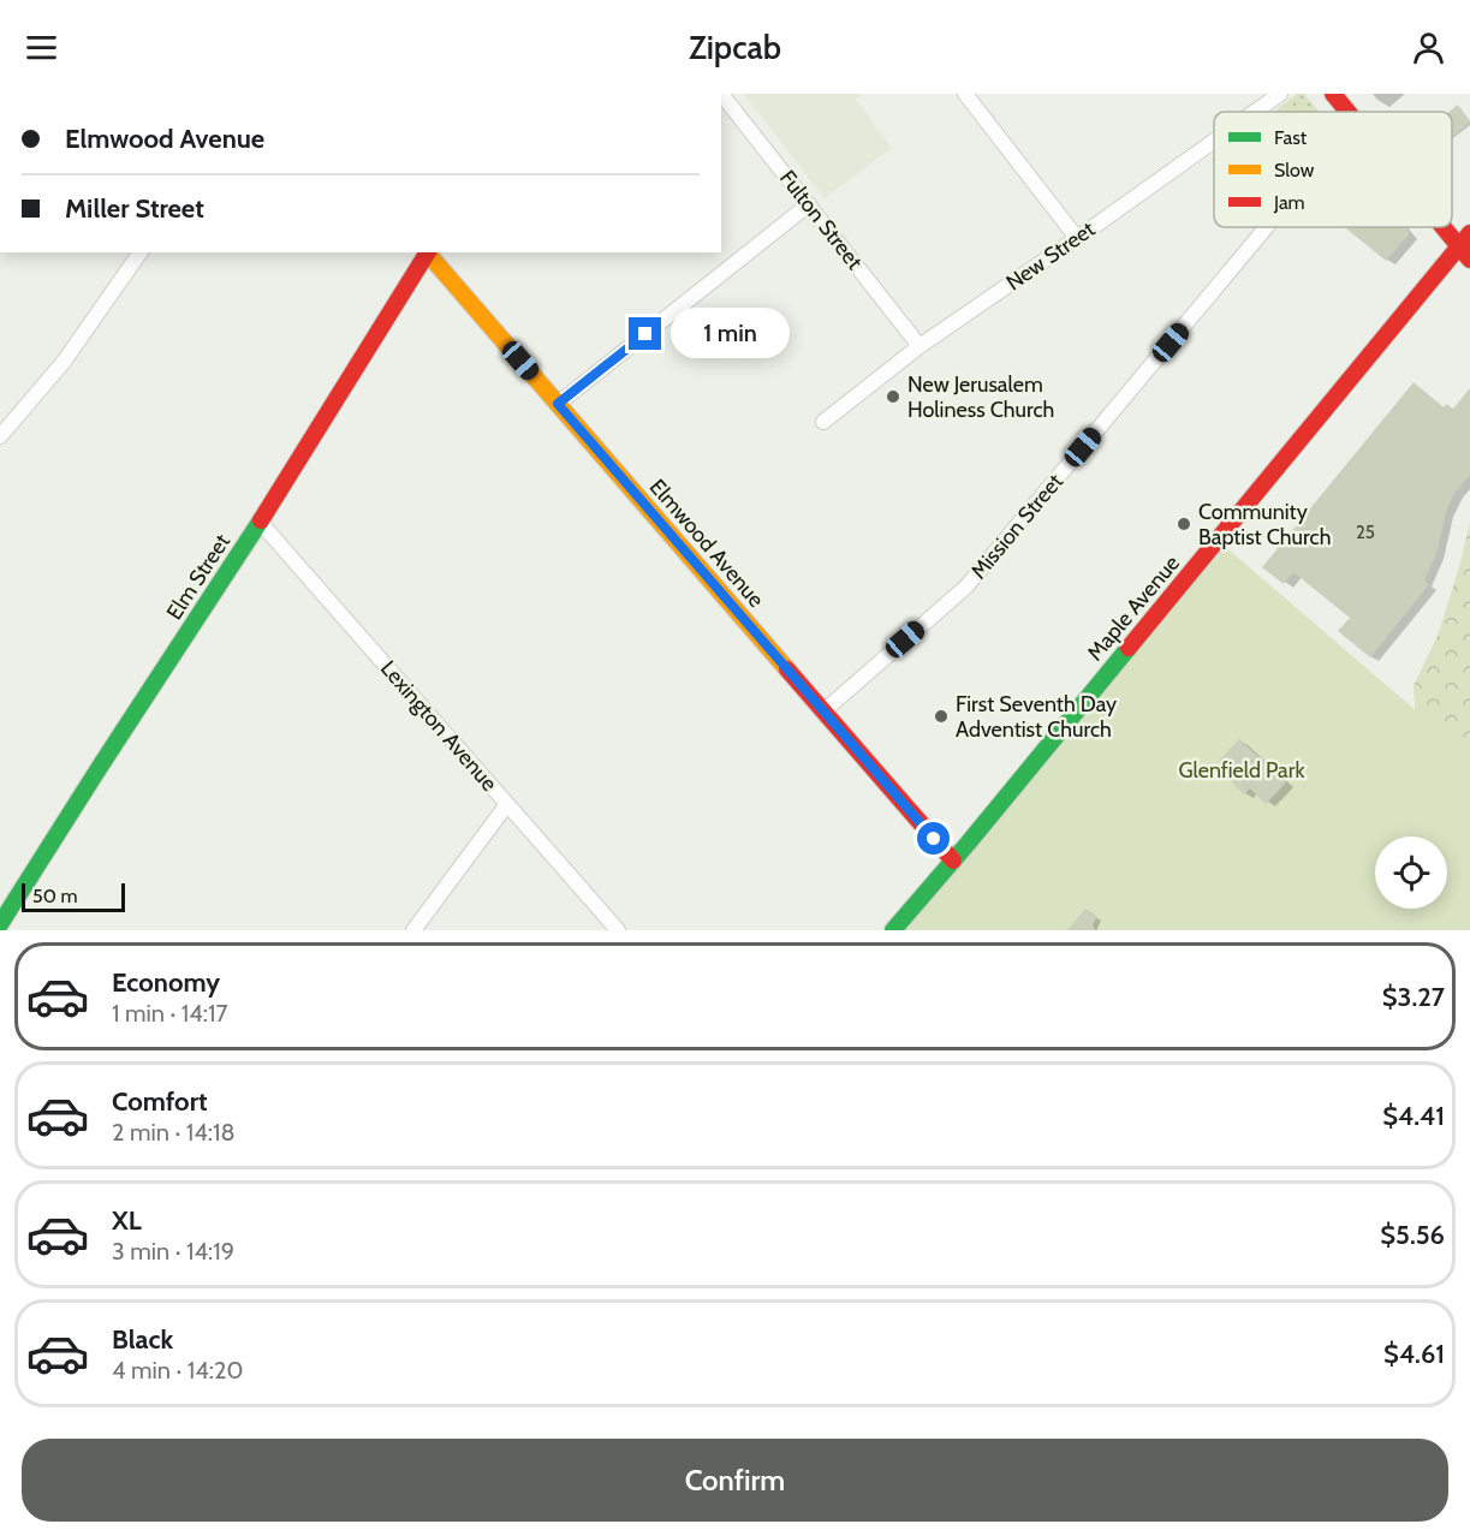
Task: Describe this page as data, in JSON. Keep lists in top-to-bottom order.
{
  "streets": {
    "street": [
      "Fulton Street",
      "New Street",
      "Mission Street",
      "Elmwood Avenue",
      "Elm Street",
      "Maple Avenue",
      "Lexington Avenue"
    ]
  },
  "crossings": [
    ["Fulton Street", "New Street"],
    ["Mission Street", "Elmwood Avenue"],
    ["Elmwood Avenue", "Elm Street"],
    ["Elmwood Avenue", "Maple Avenue"],
    ["Elm Street", "Lexington Avenue"]
  ],
  "parks": ["Glenfield Park"],
  "places": ["New Jerusalem Holiness Church", "Community Baptist Church", "First Seventh Day Adventist Church"],
  "house_numbers": ["25"],
  "legend": ["Fast", "Slow", "Jam"],
  "scale_bar": "50 m",
  "page": {
    "header": "Zipcab",
    "banner": ["Elmwood Avenue", "Miller Street"],
    "bubble": "1 min",
    "scale": "50 m",
    "list": [
      {
        "name": "Economy",
        "note": "1 min · 14:17",
        "value": "$3.27"
      },
      {
        "name": "Comfort",
        "note": "2 min · 14:18",
        "value": "$4.41"
      },
      {
        "name": "XL",
        "note": "3 min · 14:19",
        "value": "$5.56"
      },
      {
        "name": "Black",
        "note": "4 min · 14:20",
        "value": "$4.61"
      }
    ],
    "buttons": "Confirm"
  }
}
